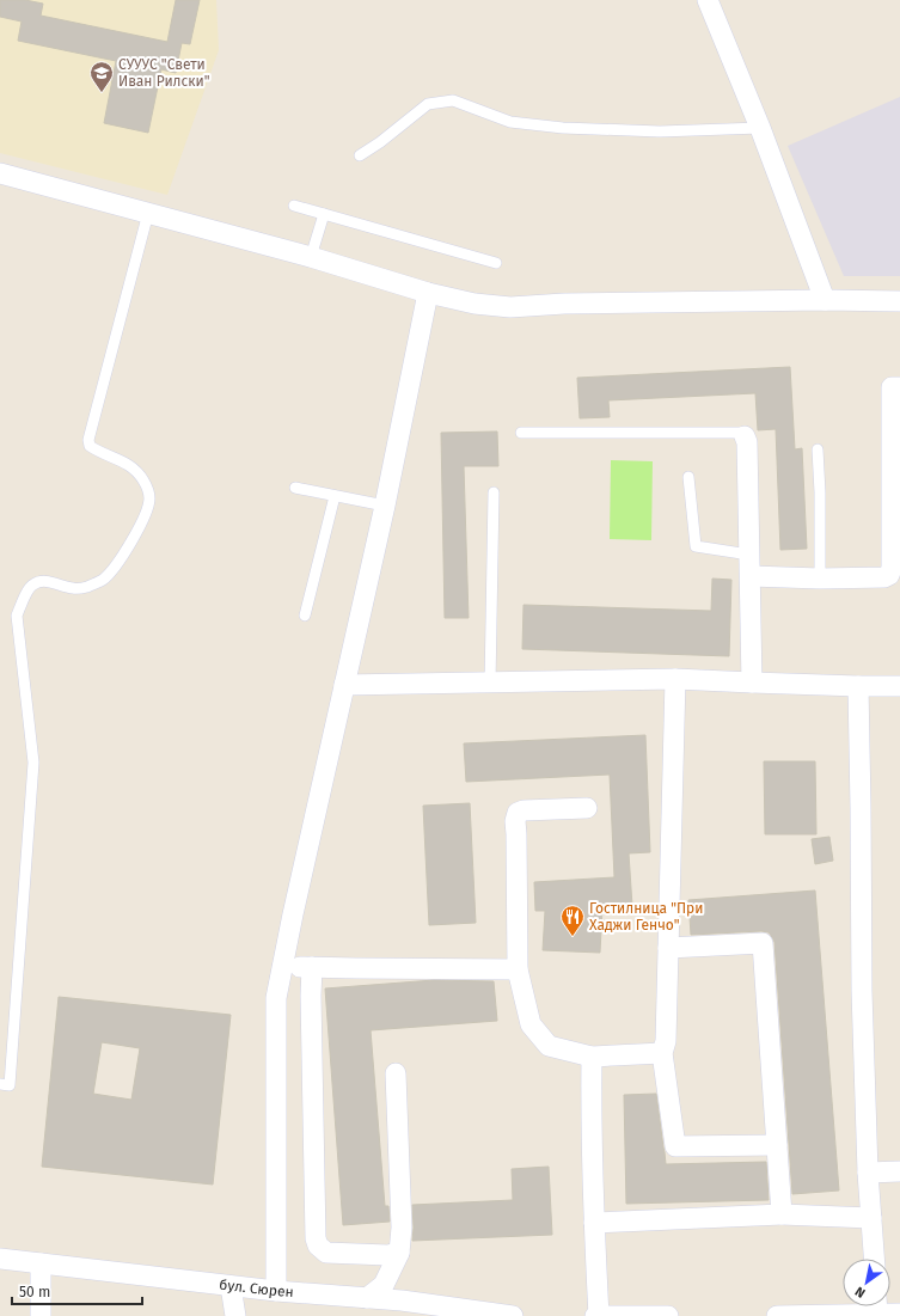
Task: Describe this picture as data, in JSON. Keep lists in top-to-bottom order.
{
  "streets": {
    "street": ["бул. Сюрен"]
  },
  "places": {
    "school or university": ["СУУУС \"Свети Иван Рилски\""],
    "restaurant": ["Гостилница \"При Хаджи Генчо\""]
  },
  "scale_bar": "50 m",
  "north": "bottom left"
}
